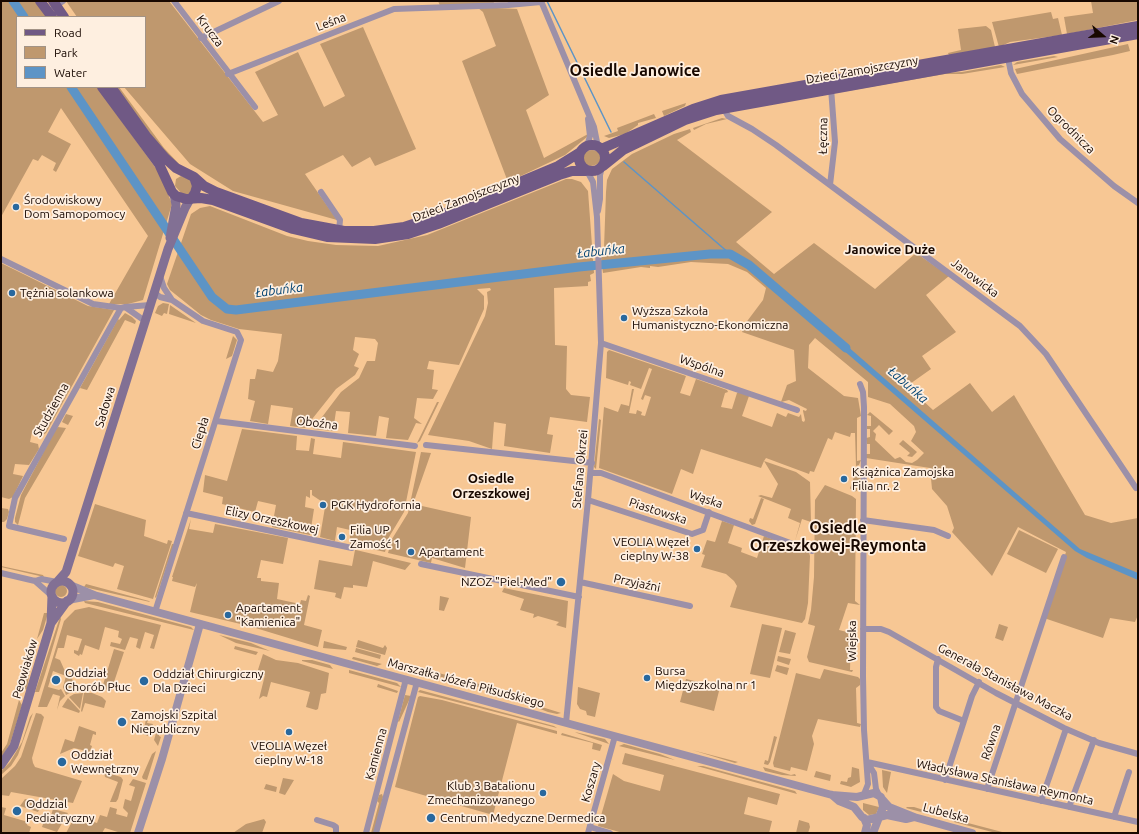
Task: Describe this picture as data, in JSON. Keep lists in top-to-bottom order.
{
  "streets": {
    "main road": ["Dzieci Zamojszczyzny", "Sadowa", "Peowiaków"],
    "street": [
      "Leśna",
      "Krucza",
      "Ogrodnicza",
      "Łęczna",
      "Janowicka",
      "Wspólna",
      "Studzienna",
      "Oboźna",
      "Ciepła",
      "Stefana Okrzei",
      "Wąska",
      "Piastowska",
      "Elizy Orzeszkowej",
      "Przyjaźni",
      "Wiejska",
      "Generała Stanisława Maczka",
      "Marszałka Józefa Piłsudskiego",
      "Równa",
      "Kamienna",
      "Koszary",
      "Władysława Stanisława Reymonta",
      "Lubelska"
    ]
  },
  "crossings": [
    ["Leśna", "Krucza"],
    ["Dzieci Zamojszczyzny", "Ogrodnicza"],
    ["Dzieci Zamojszczyzny", "Łęczna"],
    ["Dzieci Zamojszczyzny", "Janowicka"],
    ["Dzieci Zamojszczyzny", "Sadowa"],
    ["Dzieci Zamojszczyzny", "Stefana Okrzei"],
    ["Łęczna", "Janowicka"],
    ["Wspólna", "Stefana Okrzei"],
    ["Sadowa", "Ciepła"],
    ["Sadowa", "Peowiaków"],
    ["Sadowa", "Marszałka Józefa Piłsudskiego"],
    ["Oboźna", "Ciepła"],
    ["Ciepła", "Elizy Orzeszkowej"],
    ["Ciepła", "Marszałka Józefa Piłsudskiego"],
    ["Stefana Okrzei", "Wąska"],
    ["Stefana Okrzei", "Piastowska"],
    ["Stefana Okrzei", "Przyjaźni"],
    ["Stefana Okrzei", "Marszałka Józefa Piłsudskiego"],
    ["Wąska", "Piastowska"],
    ["Wiejska", "Generała Stanisława Maczka"],
    ["Wiejska", "Marszałka Józefa Piłsudskiego"],
    ["Wiejska", "Władysława Stanisława Reymonta"],
    ["Wiejska", "Lubelska"],
    ["Peowiaków", "Marszałka Józefa Piłsudskiego"],
    ["Generała Stanisława Maczka", "Równa"],
    ["Marszałka Józefa Piłsudskiego", "Kamienna"],
    ["Marszałka Józefa Piłsudskiego", "Koszary"],
    ["Marszałka Józefa Piłsudskiego", "Lubelska"],
    ["Równa", "Władysława Stanisława Reymonta"]
  ],
  "districts": [
    "Osiedle Janowice",
    "Janowice Duże",
    "Osiedle Orzeszkowej",
    "Osiedle Orzeszkowej-Reymonta"
  ],
  "water": ["Łabuńka"],
  "places": [
    "Środowiskowy Dom Samopomocy",
    "Tężnia solankowa",
    "Wyższa Szkoła Humanistyczno-Ekonomiczna",
    "Książnica Zamojska Filia nr. 2",
    "PGK Hydrofornia",
    "Filia UP Zamość 1",
    "VEOLIA Węzeł cieplny W-38",
    "Apartament",
    "NZOZ \"Piel-Med\"",
    "Apartament \"Kamienica\"",
    "Bursa Międzyszkolna nr 1",
    "Oddział Chorób Płuc",
    "Oddział Chirurgiczny Dla Dzieci",
    "Zamojski Szpital Niepubliczny",
    "VEOLIA Węzeł cieplny W-18",
    "Oddział Wewnętrzny",
    "Klub 3 Batalionu Zmechanizowanego",
    "Oddzial Pediatryczny",
    "Centrum Medyczne Dermedica"
  ],
  "legend": ["Road", "Park", "Water"],
  "north": "right"
}
